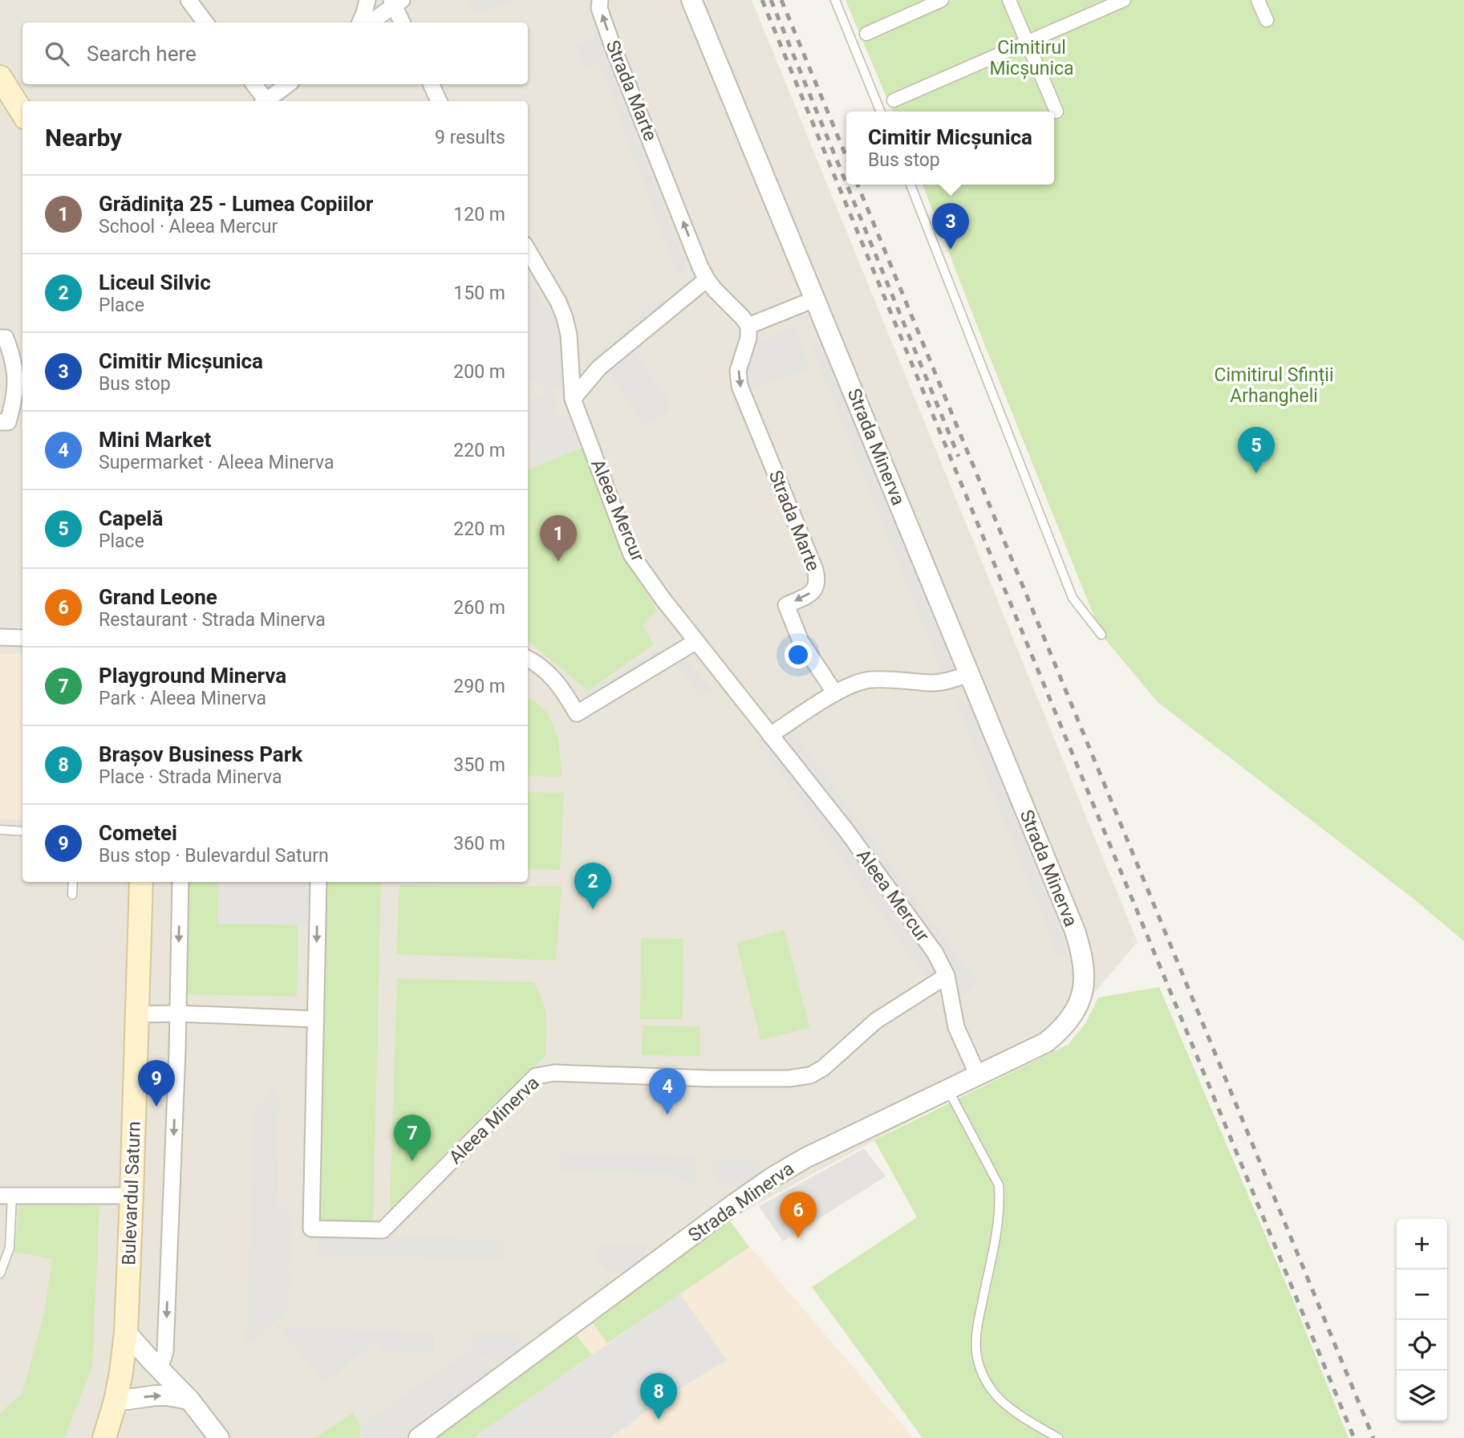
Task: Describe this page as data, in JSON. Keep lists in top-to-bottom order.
{
  "streets": {
    "main road": ["Bulevardul Saturn"],
    "street": [
      "Strada Marte",
      "Strada Minerva",
      "Aleea Mercur",
      "Aleea Minerva"
    ]
  },
  "crossings": [
    ["Strada Minerva", "Aleea Mercur"],
    ["Aleea Mercur", "Aleea Minerva"]
  ],
  "parks": ["Cimitirul Micșunica", "Cimitirul Sfinții Arhangheli"],
  "page": {
    "search": "Search here",
    "heading": ["Nearby", "9 results"],
    "popup": ["Cimitir Micșunica", "Bus stop"],
    "list": [
      {
        "mark": "1",
        "name": "Grădinița 25 - Lumea Copiilor",
        "note": "School · Aleea Mercur",
        "value": "120 m"
      },
      {
        "mark": "2",
        "name": "Liceul Silvic",
        "note": "Place",
        "value": "150 m"
      },
      {
        "mark": "3",
        "name": "Cimitir Micșunica",
        "note": "Bus stop",
        "value": "200 m"
      },
      {
        "mark": "4",
        "name": "Mini Market",
        "note": "Supermarket · Aleea Minerva",
        "value": "220 m"
      },
      {
        "mark": "5",
        "name": "Capelă",
        "note": "Place",
        "value": "220 m"
      },
      {
        "mark": "6",
        "name": "Grand Leone",
        "note": "Restaurant · Strada Minerva",
        "value": "260 m"
      },
      {
        "mark": "7",
        "name": "Playground Minerva",
        "note": "Park · Aleea Minerva",
        "value": "290 m"
      },
      {
        "mark": "8",
        "name": "Brașov Business Park",
        "note": "Place · Strada Minerva",
        "value": "350 m"
      },
      {
        "mark": "9",
        "name": "Cometei",
        "note": "Bus stop · Bulevardul Saturn",
        "value": "360 m"
      }
    ],
    "pins": [
      "3",
      "5",
      "1",
      "2",
      "9",
      "4",
      "7",
      "6",
      "8"
    ],
    "map_buttons": ["+", "−"]
  }
}
